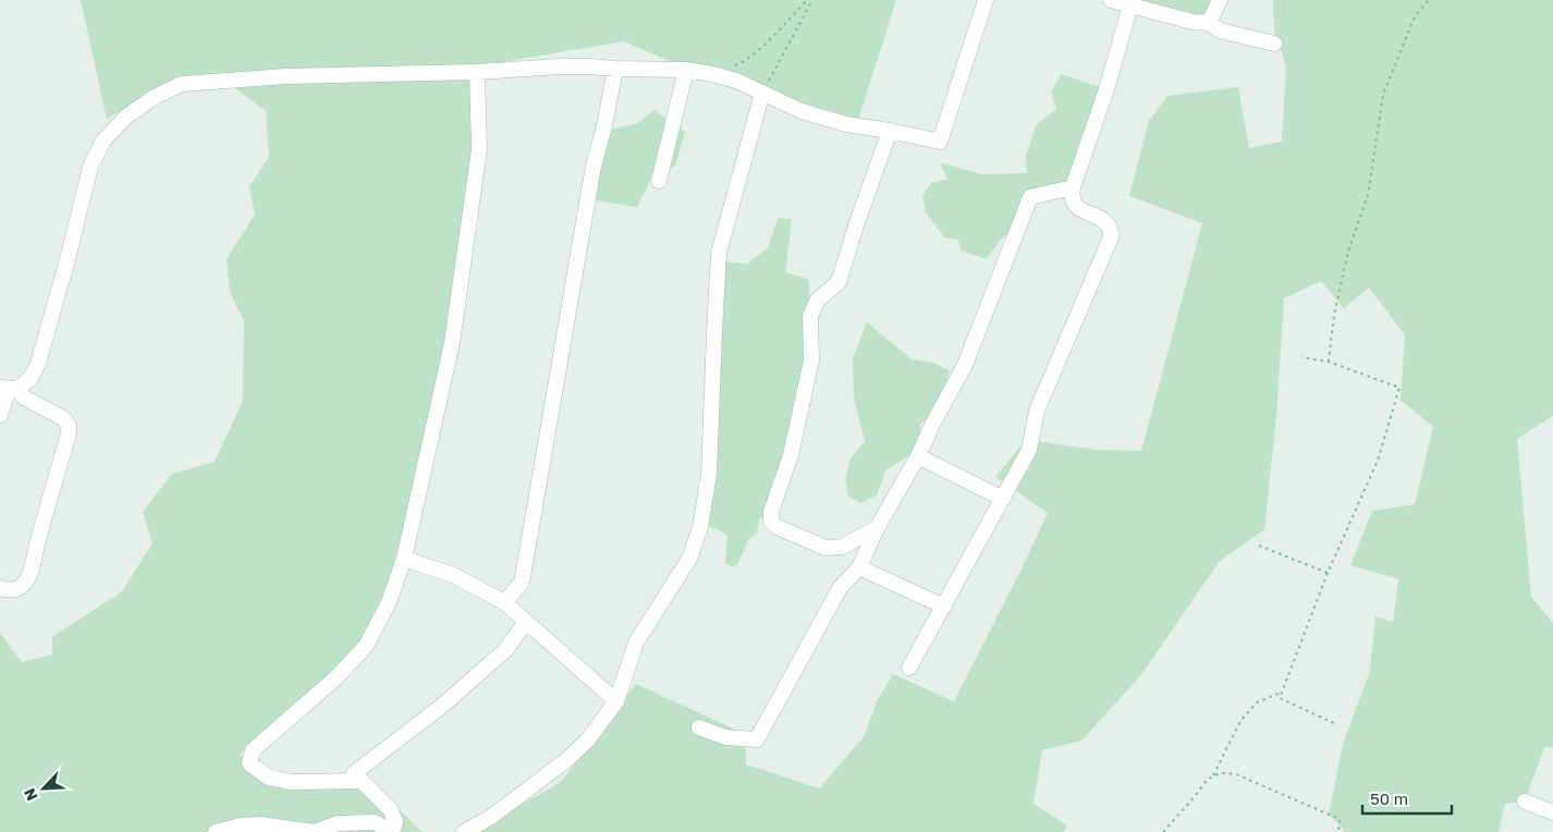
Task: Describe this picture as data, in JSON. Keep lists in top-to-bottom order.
{
  "scale_bar": "50 m",
  "north": "bottom left"
}
